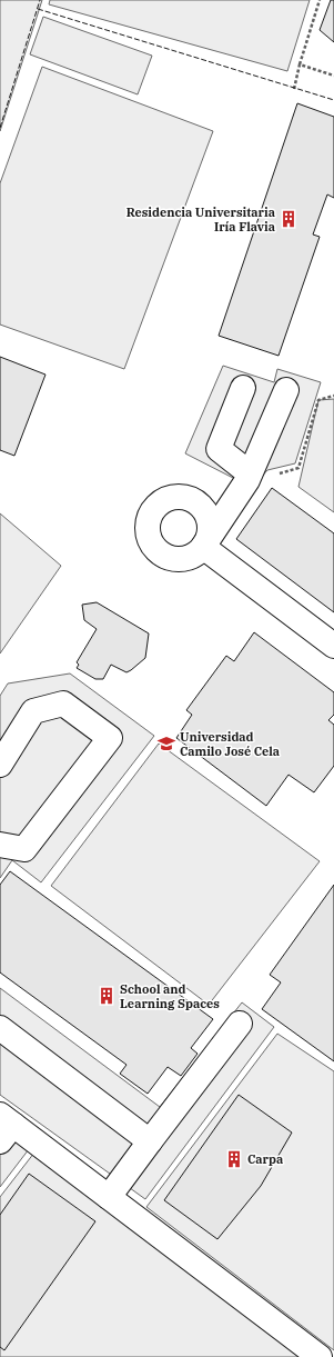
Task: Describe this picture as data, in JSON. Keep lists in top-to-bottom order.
{
  "places": {
    "building": ["Residencia Universitaria Iría Flavia", "School and Learning Spaces", "Carpa"],
    "school or university": ["Universidad Camilo José Cela"]
  }
}
